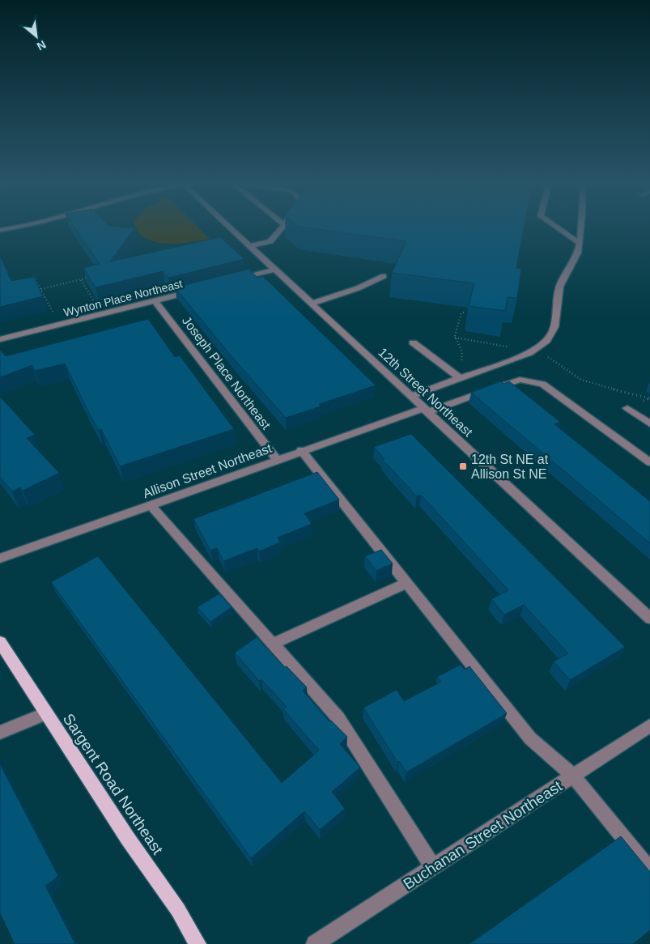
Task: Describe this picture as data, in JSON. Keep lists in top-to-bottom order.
{
  "streets": {
    "main road": ["Sargent Road Northeast"],
    "street": [
      "Wynton Place Northeast",
      "Joseph Place Northeast",
      "12th Street Northeast",
      "Allison Street Northeast",
      "Buchanan Street Northeast"
    ]
  },
  "crossings": [
    ["Wynton Place Northeast", "Joseph Place Northeast"],
    ["Joseph Place Northeast", "Allison Street Northeast"],
    ["12th Street Northeast", "Allison Street Northeast"]
  ],
  "places": {
    "transit": ["12th St NE at Allison St NE"]
  },
  "north": "bottom right"
}
